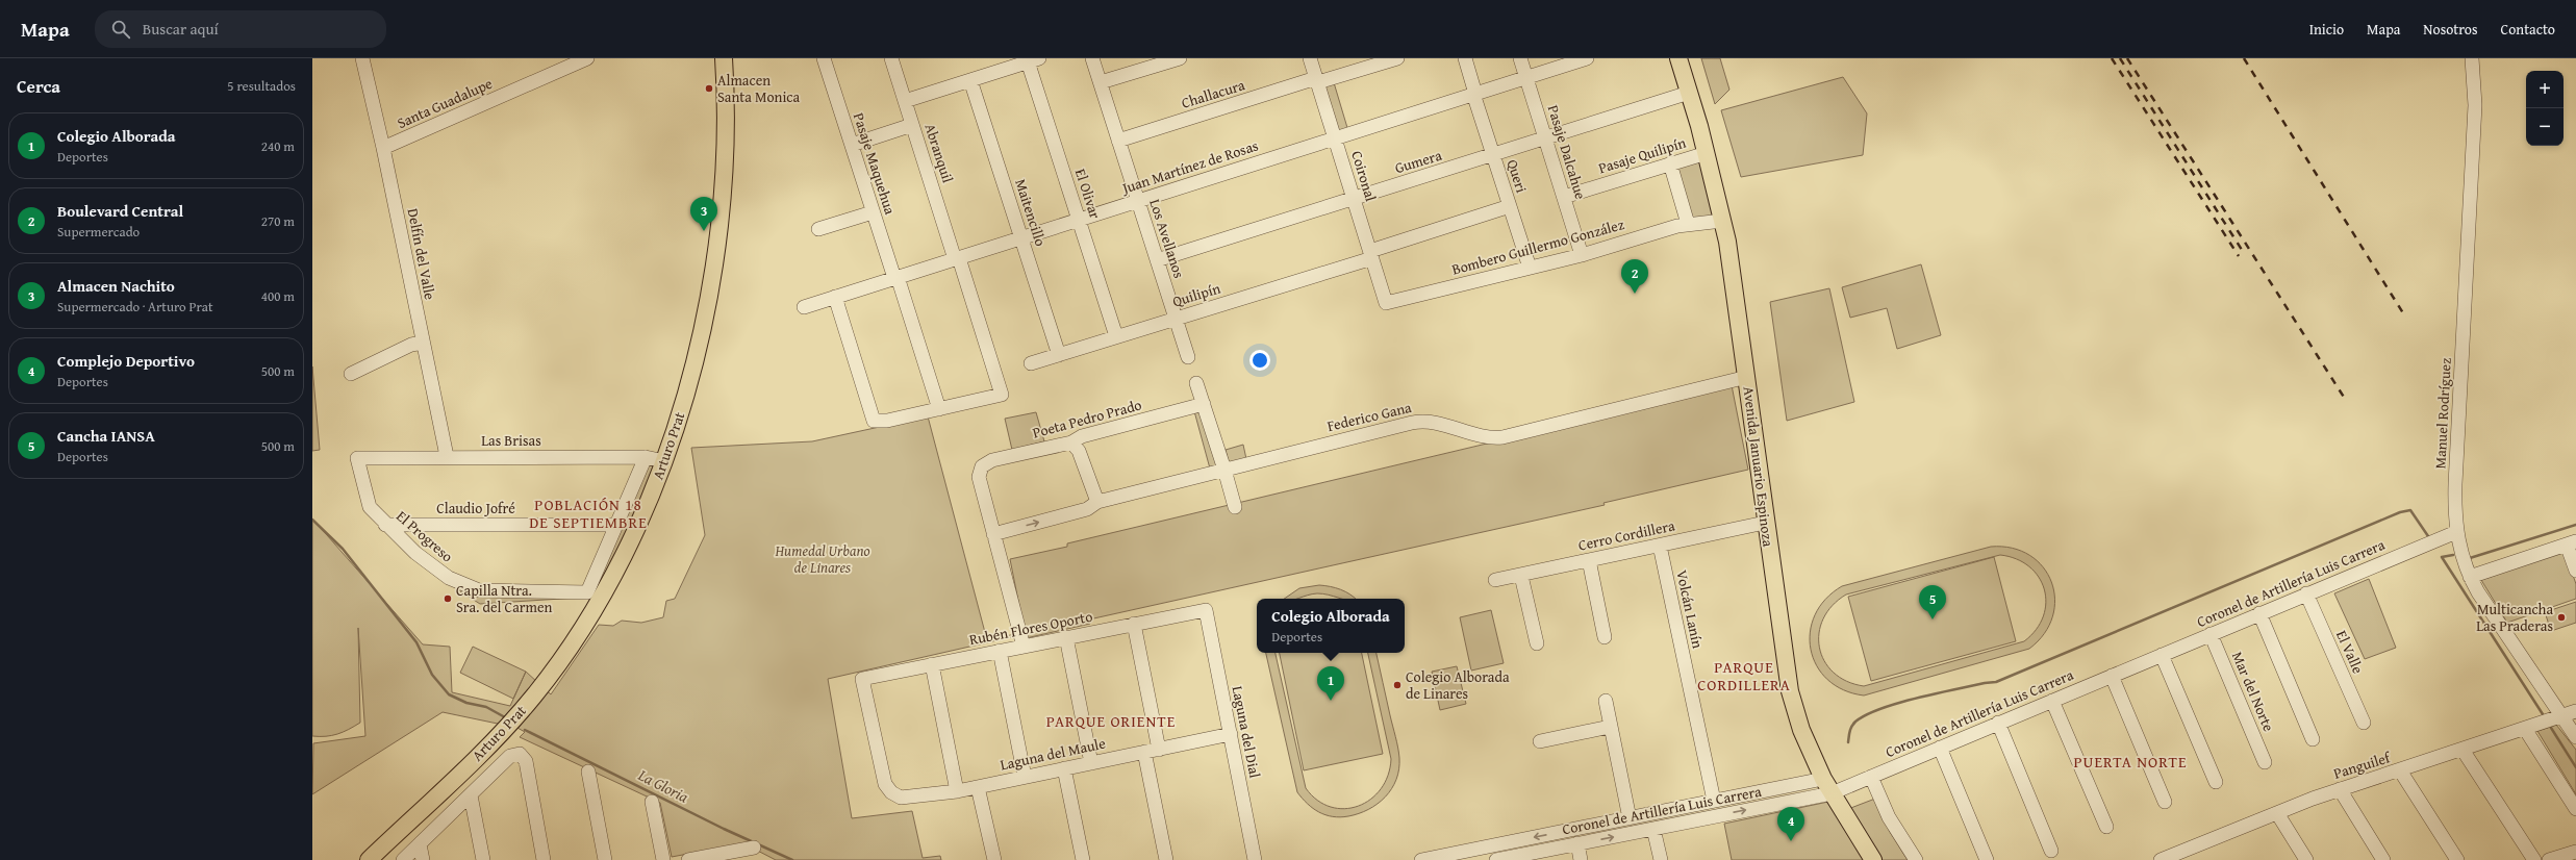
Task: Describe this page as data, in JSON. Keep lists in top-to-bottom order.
{
  "streets": {
    "main road": ["Arturo Prat", "Avenida Januario Espinoza"],
    "street": [
      "Challacura",
      "Santa Guadalupe",
      "Pasaje Dalcahue",
      "Abranquil",
      "Pasaje Quilipín",
      "Gumera",
      "Pasaje Maquehua",
      "Juan Martínez de Rosas",
      "Coironal",
      "Queri",
      "El Olivar",
      "Maitencillo",
      "Los Avellanos",
      "Bombero Guillermo González",
      "Delfín del Valle",
      "Quilipín",
      "Manuel Rodríguez",
      "Federico Gana",
      "Poeta Pedro Prado",
      "Las Brisas",
      "Claudio Jofré",
      "Cerro Cordillera",
      "El Progreso",
      "Coronel de Artillería Luis Carrera",
      "Volcán Lanín",
      "Rubén Flores Oporto",
      "El Valle",
      "Mar del Norte",
      "Laguna del Dial",
      "Laguna del Maule",
      "Panguilef"
    ]
  },
  "crossings": [
    ["Challacura", "Coironal"],
    ["Challacura", "Los Avellanos"],
    ["Santa Guadalupe", "Delfín del Valle"],
    ["Pasaje Dalcahue", "Pasaje Quilipín"],
    ["Pasaje Dalcahue", "Gumera"],
    ["Pasaje Dalcahue", "Juan Martínez de Rosas"],
    ["Pasaje Dalcahue", "Bombero Guillermo González"],
    ["Abranquil", "Pasaje Maquehua"],
    ["Abranquil", "Juan Martínez de Rosas"],
    ["Pasaje Quilipín", "Avenida Januario Espinoza"],
    ["Gumera", "Coironal"],
    ["Gumera", "Queri"],
    ["Gumera", "Los Avellanos"],
    ["Gumera", "Avenida Januario Espinoza"],
    ["Pasaje Maquehua", "Juan Martínez de Rosas"],
    ["Juan Martínez de Rosas", "Coironal"],
    ["Juan Martínez de Rosas", "Queri"],
    ["Juan Martínez de Rosas", "El Olivar"],
    ["Juan Martínez de Rosas", "Maitencillo"],
    ["Juan Martínez de Rosas", "Los Avellanos"],
    ["Coironal", "Bombero Guillermo González"],
    ["Coironal", "Quilipín"],
    ["Queri", "Bombero Guillermo González"],
    ["Queri", "Quilipín"],
    ["El Olivar", "Quilipín"],
    ["Maitencillo", "Quilipín"],
    ["Los Avellanos", "Quilipín"],
    ["Bombero Guillermo González", "Avenida Januario Espinoza"],
    ["Delfín del Valle", "Las Brisas"],
    ["Manuel Rodríguez", "Coronel de Artillería Luis Carrera"],
    ["Manuel Rodríguez", "Panguilef"],
    ["Federico Gana", "Poeta Pedro Prado"],
    ["Federico Gana", "Avenida Januario Espinoza"],
    ["Las Brisas", "Arturo Prat"],
    ["Las Brisas", "El Progreso"],
    ["Arturo Prat", "Claudio Jofré"],
    ["Arturo Prat", "El Progreso"],
    ["Avenida Januario Espinoza", "Cerro Cordillera"],
    ["Avenida Januario Espinoza", "Coronel de Artillería Luis Carrera"],
    ["Claudio Jofré", "El Progreso"],
    ["Cerro Cordillera", "Volcán Lanín"],
    ["Coronel de Artillería Luis Carrera", "Volcán Lanín"],
    ["Coronel de Artillería Luis Carrera", "El Valle"],
    ["Coronel de Artillería Luis Carrera", "Mar del Norte"],
    ["Rubén Flores Oporto", "Laguna del Dial"],
    ["Rubén Flores Oporto", "Laguna del Maule"],
    ["Laguna del Dial", "Laguna del Maule"]
  ],
  "districts": [
    "POBLACIÓN 18 DE SEPTIEMBRE",
    "PARQUE CORDILLERA",
    "PARQUE ORIENTE",
    "PUERTA NORTE"
  ],
  "water": ["La Gloria"],
  "parks": ["Humedal Urbano de Linares"],
  "places": [
    "Almacen Santa Monica",
    "Capilla Ntra. Sra. del Carmen",
    "Multicancha Las Praderas",
    "Colegio Alborada de Linares"
  ],
  "page": {
    "header": "Mapa",
    "search": "Buscar aquí",
    "nav": [
      "Inicio",
      "Mapa",
      "Nosotros",
      "Contacto"
    ],
    "heading": ["Cerca", "5 resultados"],
    "map_buttons": ["+", "−"],
    "list": [
      {
        "mark": "1",
        "name": "Colegio Alborada",
        "note": "Deportes",
        "value": "240 m"
      },
      {
        "mark": "2",
        "name": "Boulevard Central",
        "note": "Supermercado",
        "value": "270 m"
      },
      {
        "mark": "3",
        "name": "Almacen Nachito",
        "note": "Supermercado · Arturo Prat",
        "value": "400 m"
      },
      {
        "mark": "4",
        "name": "Complejo Deportivo",
        "note": "Deportes",
        "value": "500 m"
      },
      {
        "mark": "5",
        "name": "Cancha IANSA",
        "note": "Deportes",
        "value": "500 m"
      }
    ],
    "pins": [
      "3",
      "2",
      "5",
      "1",
      "4"
    ],
    "popup": ["Colegio Alborada", "Deportes"]
  }
}
